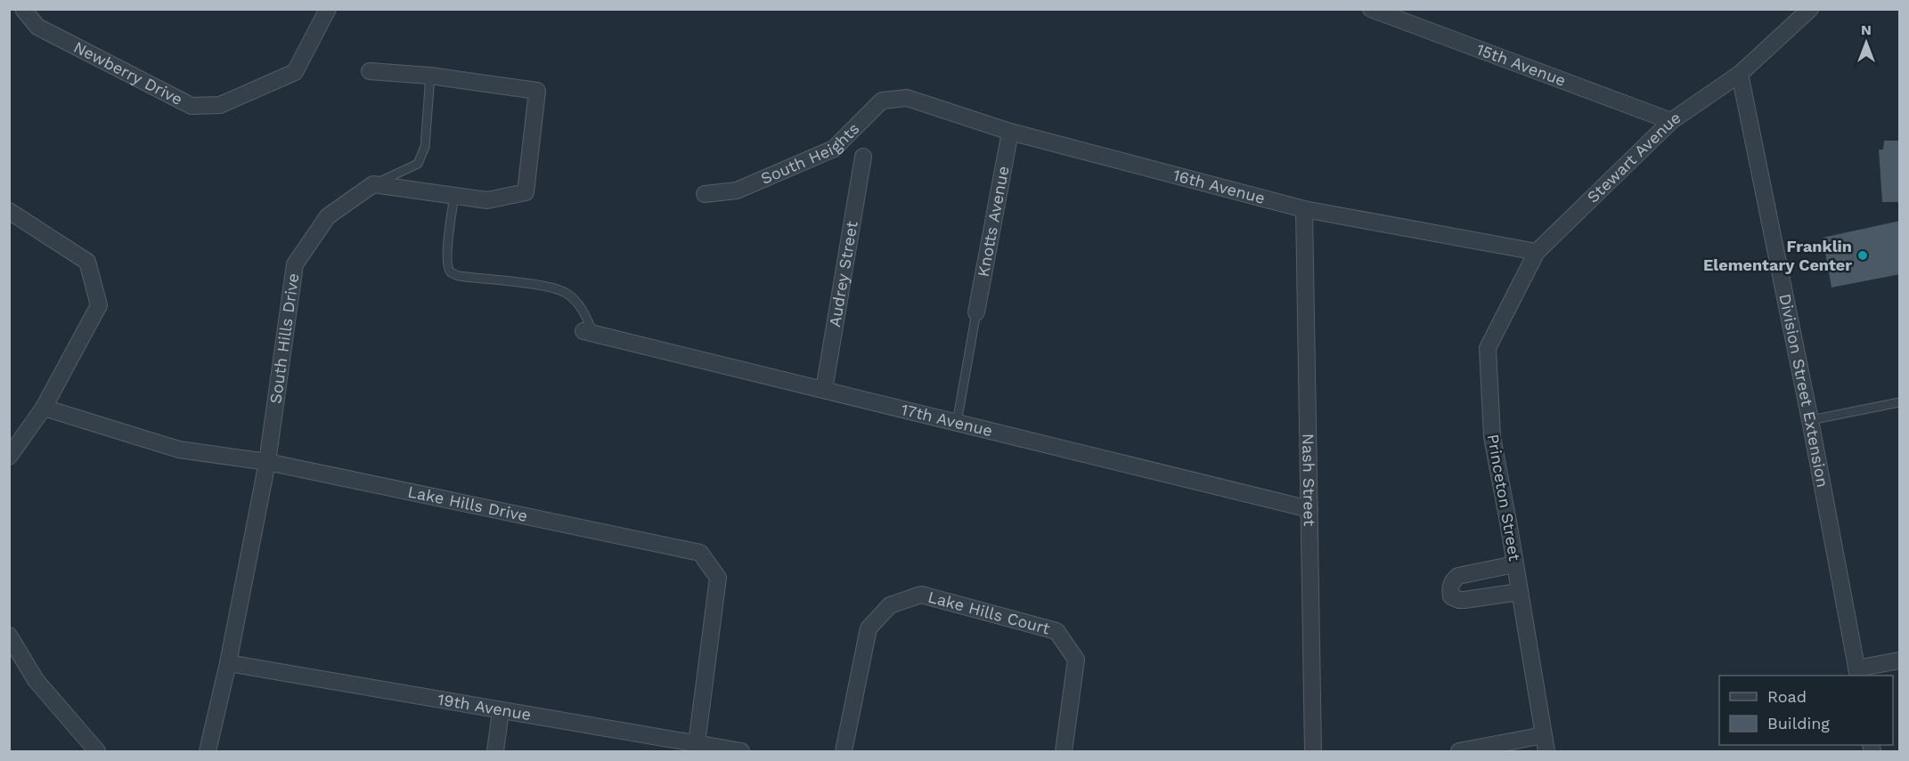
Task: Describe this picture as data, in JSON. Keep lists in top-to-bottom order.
{
  "streets": {
    "street": [
      "15th Avenue",
      "Newberry Drive",
      "South Heights",
      "Stewart Avenue",
      "16th Avenue",
      "Knotts Avenue",
      "Audrey Street",
      "South Hills Drive",
      "Division Street Extension",
      "17th Avenue",
      "Nash Street",
      "Princeton Street",
      "Lake Hills Drive",
      "Lake Hills Court",
      "19th Avenue"
    ]
  },
  "crossings": [
    ["15th Avenue", "Stewart Avenue"],
    ["South Heights", "16th Avenue"],
    ["Stewart Avenue", "16th Avenue"],
    ["Stewart Avenue", "Division Street Extension"],
    ["Stewart Avenue", "Princeton Street"],
    ["16th Avenue", "Knotts Avenue"],
    ["16th Avenue", "Nash Street"],
    ["16th Avenue", "Princeton Street"],
    ["Audrey Street", "17th Avenue"],
    ["South Hills Drive", "Lake Hills Drive"],
    ["South Hills Drive", "19th Avenue"],
    ["17th Avenue", "Nash Street"],
    ["Lake Hills Drive", "19th Avenue"]
  ],
  "places": ["Franklin Elementary Center"],
  "legend": ["Road", "Building"],
  "north": "top"
}
